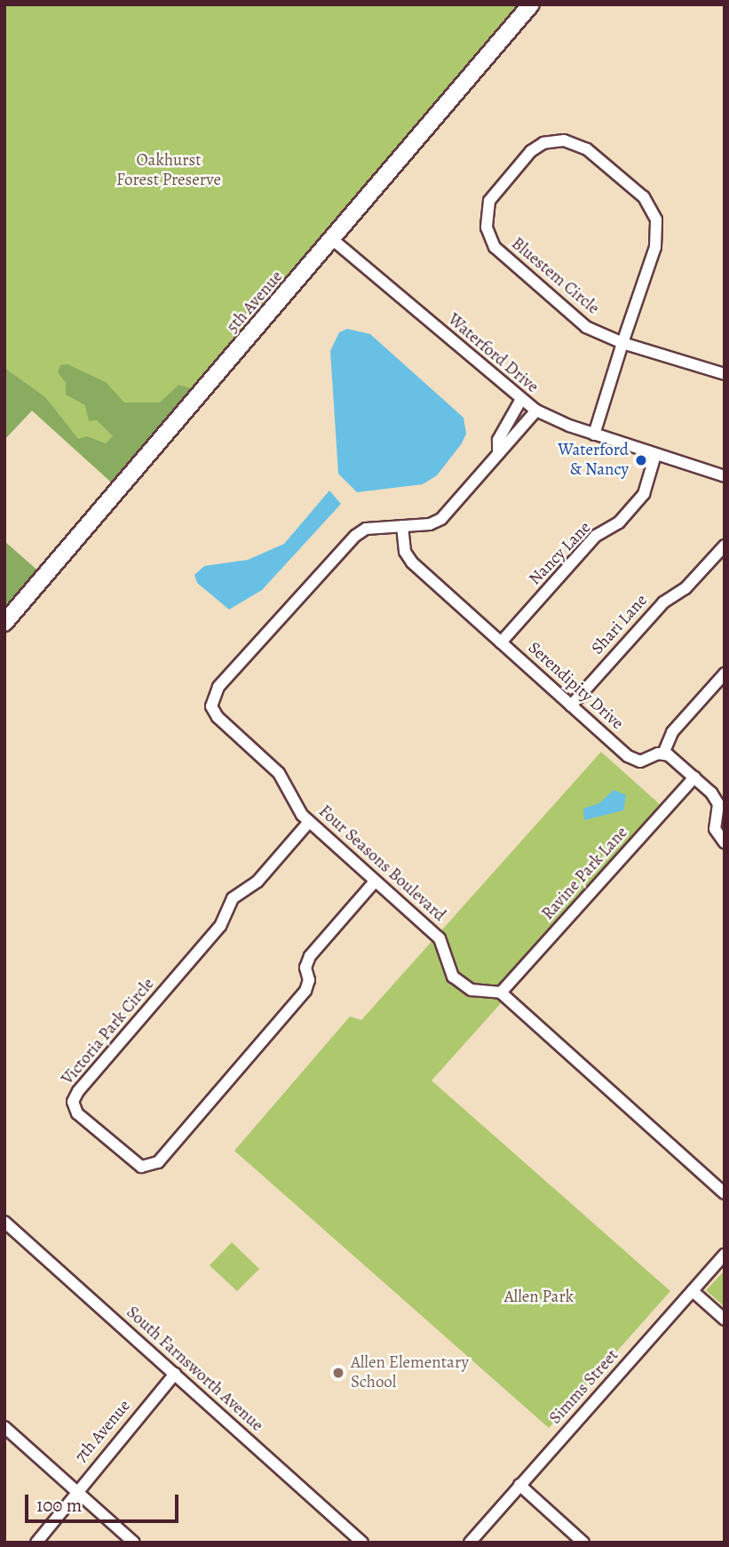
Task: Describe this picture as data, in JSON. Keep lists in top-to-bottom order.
{
  "streets": {
    "street": [
      "Bluestem Circle",
      "5th Avenue",
      "Waterford Drive",
      "Nancy Lane",
      "Shari Lane",
      "Serendipity Drive",
      "Four Seasons Boulevard",
      "Ravine Park Lane",
      "Victoria Park Circle",
      "South Farnsworth Avenue",
      "Simms Street",
      "7th Avenue"
    ]
  },
  "crossings": [
    ["5th Avenue", "Waterford Drive"],
    ["Waterford Drive", "Nancy Lane"],
    ["Waterford Drive", "Four Seasons Boulevard"],
    ["Nancy Lane", "Serendipity Drive"],
    ["Shari Lane", "Serendipity Drive"],
    ["Serendipity Drive", "Four Seasons Boulevard"],
    ["Four Seasons Boulevard", "Ravine Park Lane"],
    ["Four Seasons Boulevard", "Victoria Park Circle"],
    ["South Farnsworth Avenue", "7th Avenue"]
  ],
  "parks": ["Oakhurst Forest Preserve", "Allen Park"],
  "places": ["Waterford & Nancy", "Allen Elementary School"],
  "scale_bar": "100 m"
}
